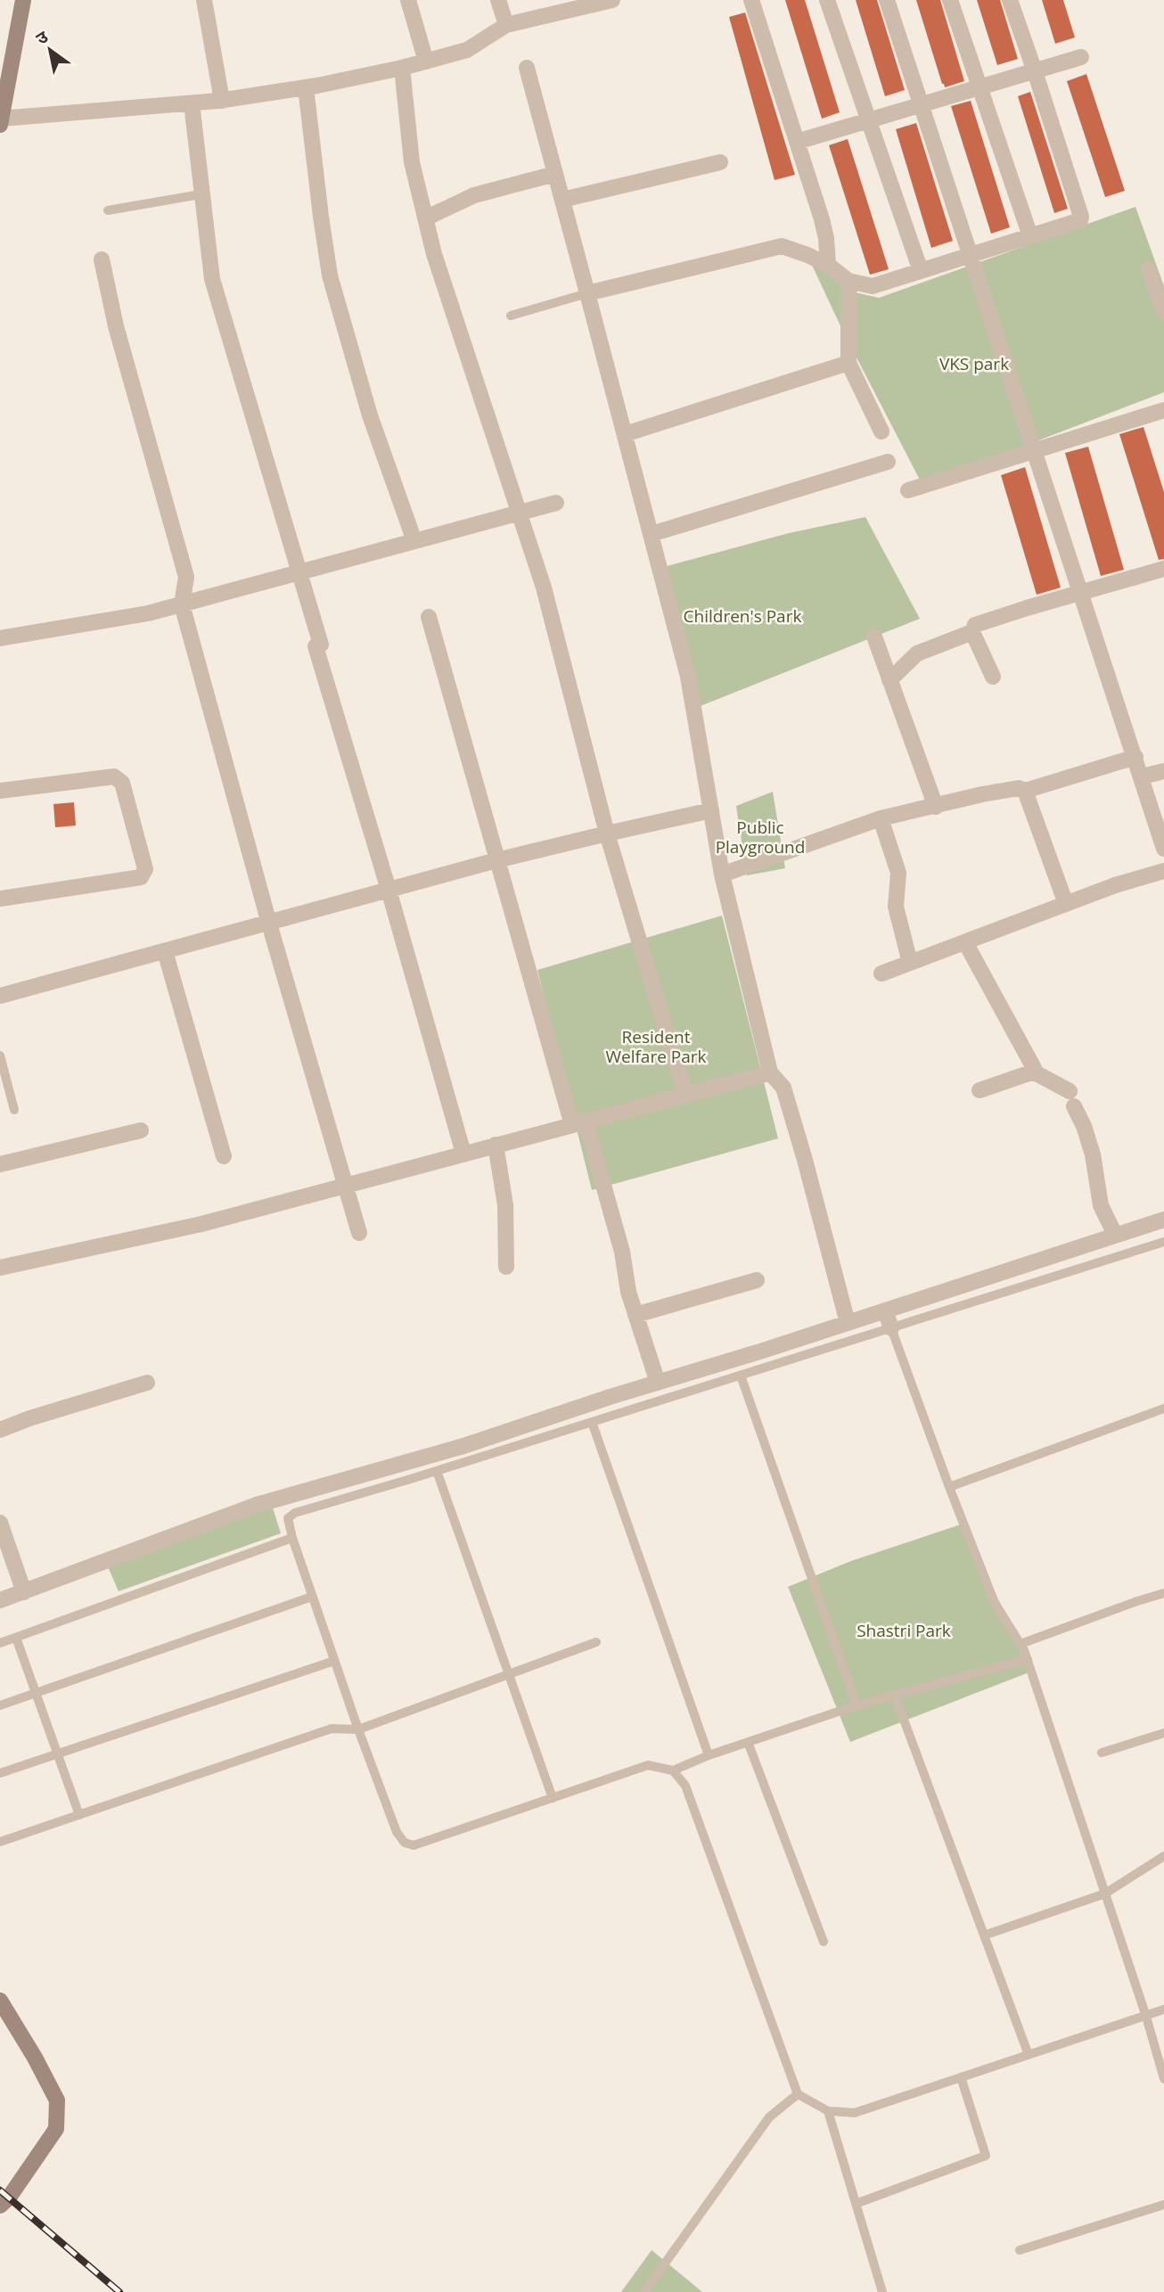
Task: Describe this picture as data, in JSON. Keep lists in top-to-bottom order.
{
  "parks": [
    "VKS park",
    "Children's Park",
    "Public Playground",
    "Resident Welfare Park",
    "Shastri Park"
  ],
  "north": "top left"
}
